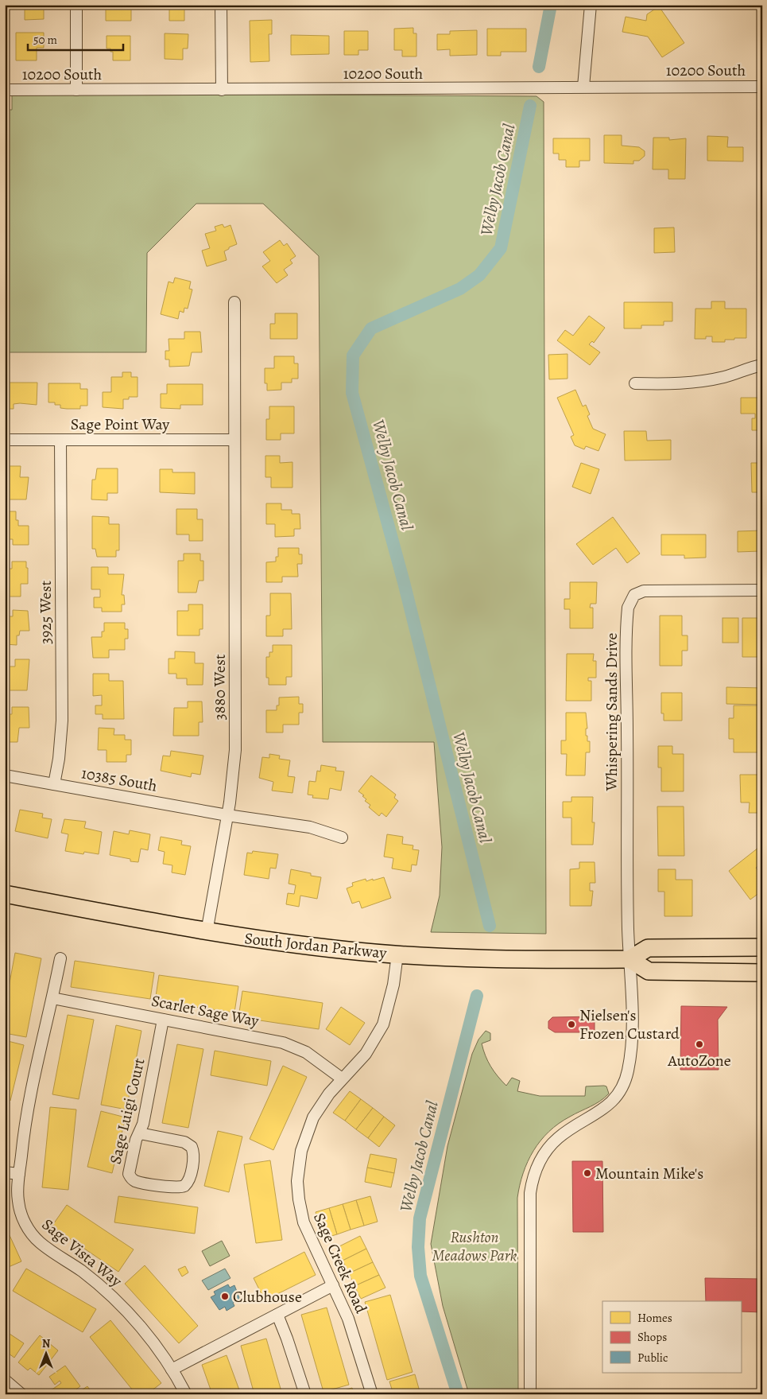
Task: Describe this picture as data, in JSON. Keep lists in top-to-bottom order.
{
  "streets": {
    "main road": ["South Jordan Parkway"],
    "street": [
      "10200 South",
      "Sage Point Way",
      "3925 West",
      "3880 West",
      "Whispering Sands Drive",
      "10385 South",
      "Scarlet Sage Way",
      "Sage Luigi Court",
      "Sage Vista Way",
      "Sage Creek Road"
    ]
  },
  "crossings": [
    ["Sage Point Way", "3925 West"],
    ["Sage Point Way", "3880 West"],
    ["3925 West", "10385 South"],
    ["3880 West", "10385 South"],
    ["3880 West", "South Jordan Parkway"],
    ["Whispering Sands Drive", "South Jordan Parkway"],
    ["South Jordan Parkway", "Sage Creek Road"],
    ["Scarlet Sage Way", "Sage Luigi Court"],
    ["Scarlet Sage Way", "Sage Vista Way"],
    ["Scarlet Sage Way", "Sage Creek Road"]
  ],
  "water": ["Welby Jacob Canal"],
  "parks": ["Rushton Meadows Park"],
  "places": [
    "Nielsen's Frozen Custard",
    "AutoZone",
    "Mountain Mike's",
    "Clubhouse"
  ],
  "legend": ["Homes", "Shops", "Public"],
  "scale_bar": "50 m",
  "north": "top"
}
